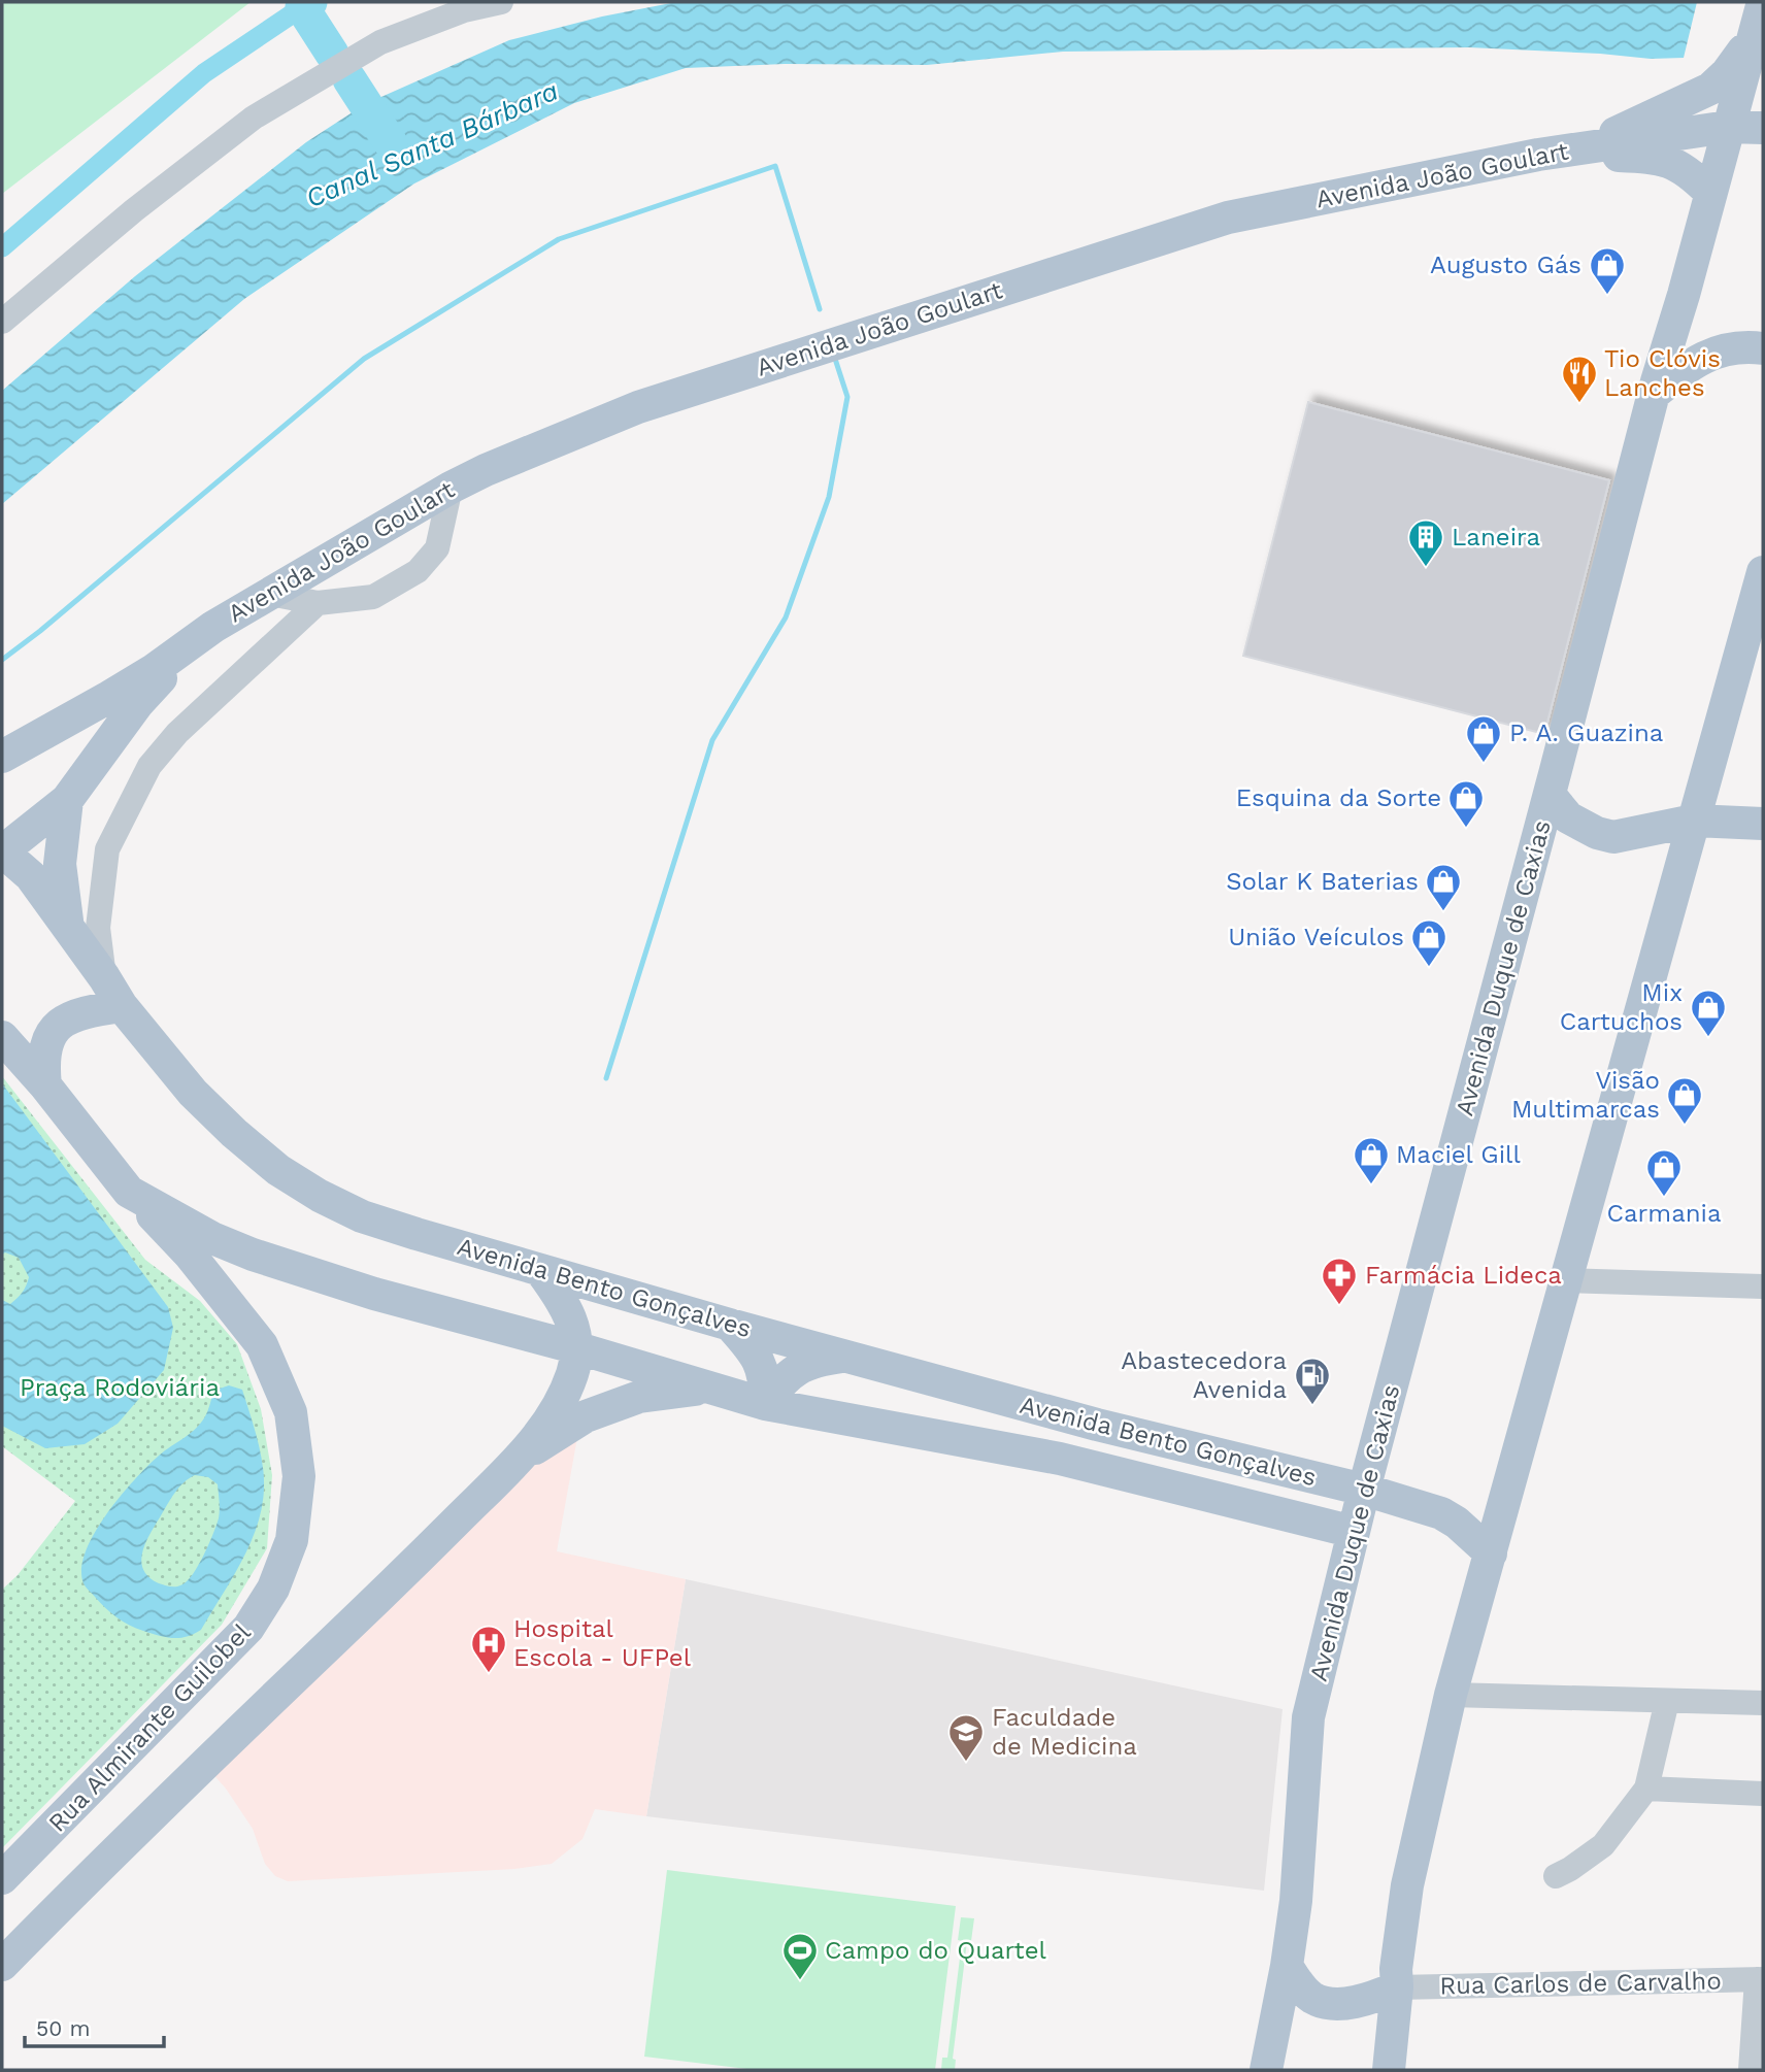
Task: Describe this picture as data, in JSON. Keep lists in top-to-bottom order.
{
  "streets": {
    "main road": [
      "Avenida João Goulart",
      "Avenida Duque de Caxias",
      "Avenida Bento Gonçalves",
      "Rua Almirante Guilobel"
    ],
    "street": ["Rua Carlos de Carvalho"]
  },
  "crossings": [
    ["Avenida João Goulart", "Avenida Bento Gonçalves"],
    ["Avenida Duque de Caxias", "Avenida Bento Gonçalves"],
    ["Avenida Bento Gonçalves", "Rua Almirante Guilobel"]
  ],
  "water": ["Canal Santa Bárbara"],
  "parks": ["Praça Rodoviária"],
  "places": {
    "shop": [
      "Augusto Gás",
      "P. A. Guazina",
      "Esquina da Sorte",
      "Solar K Baterias",
      "União Veículos",
      "Mix Cartuchos",
      "Visão Multimarcas",
      "Maciel Gill",
      "Carmania"
    ],
    "restaurant": ["Tio Clóvis Lanches"],
    "building": ["Laneira"],
    "pharmacy": ["Farmácia Lideca"],
    "fuel station": ["Abastecedora Avenida"],
    "hospital": ["Hospital Escola - UFPel"],
    "school or university": ["Faculdade de Medicina"],
    "sports": ["Campo do Quartel"]
  },
  "scale_bar": "50 m"
}
